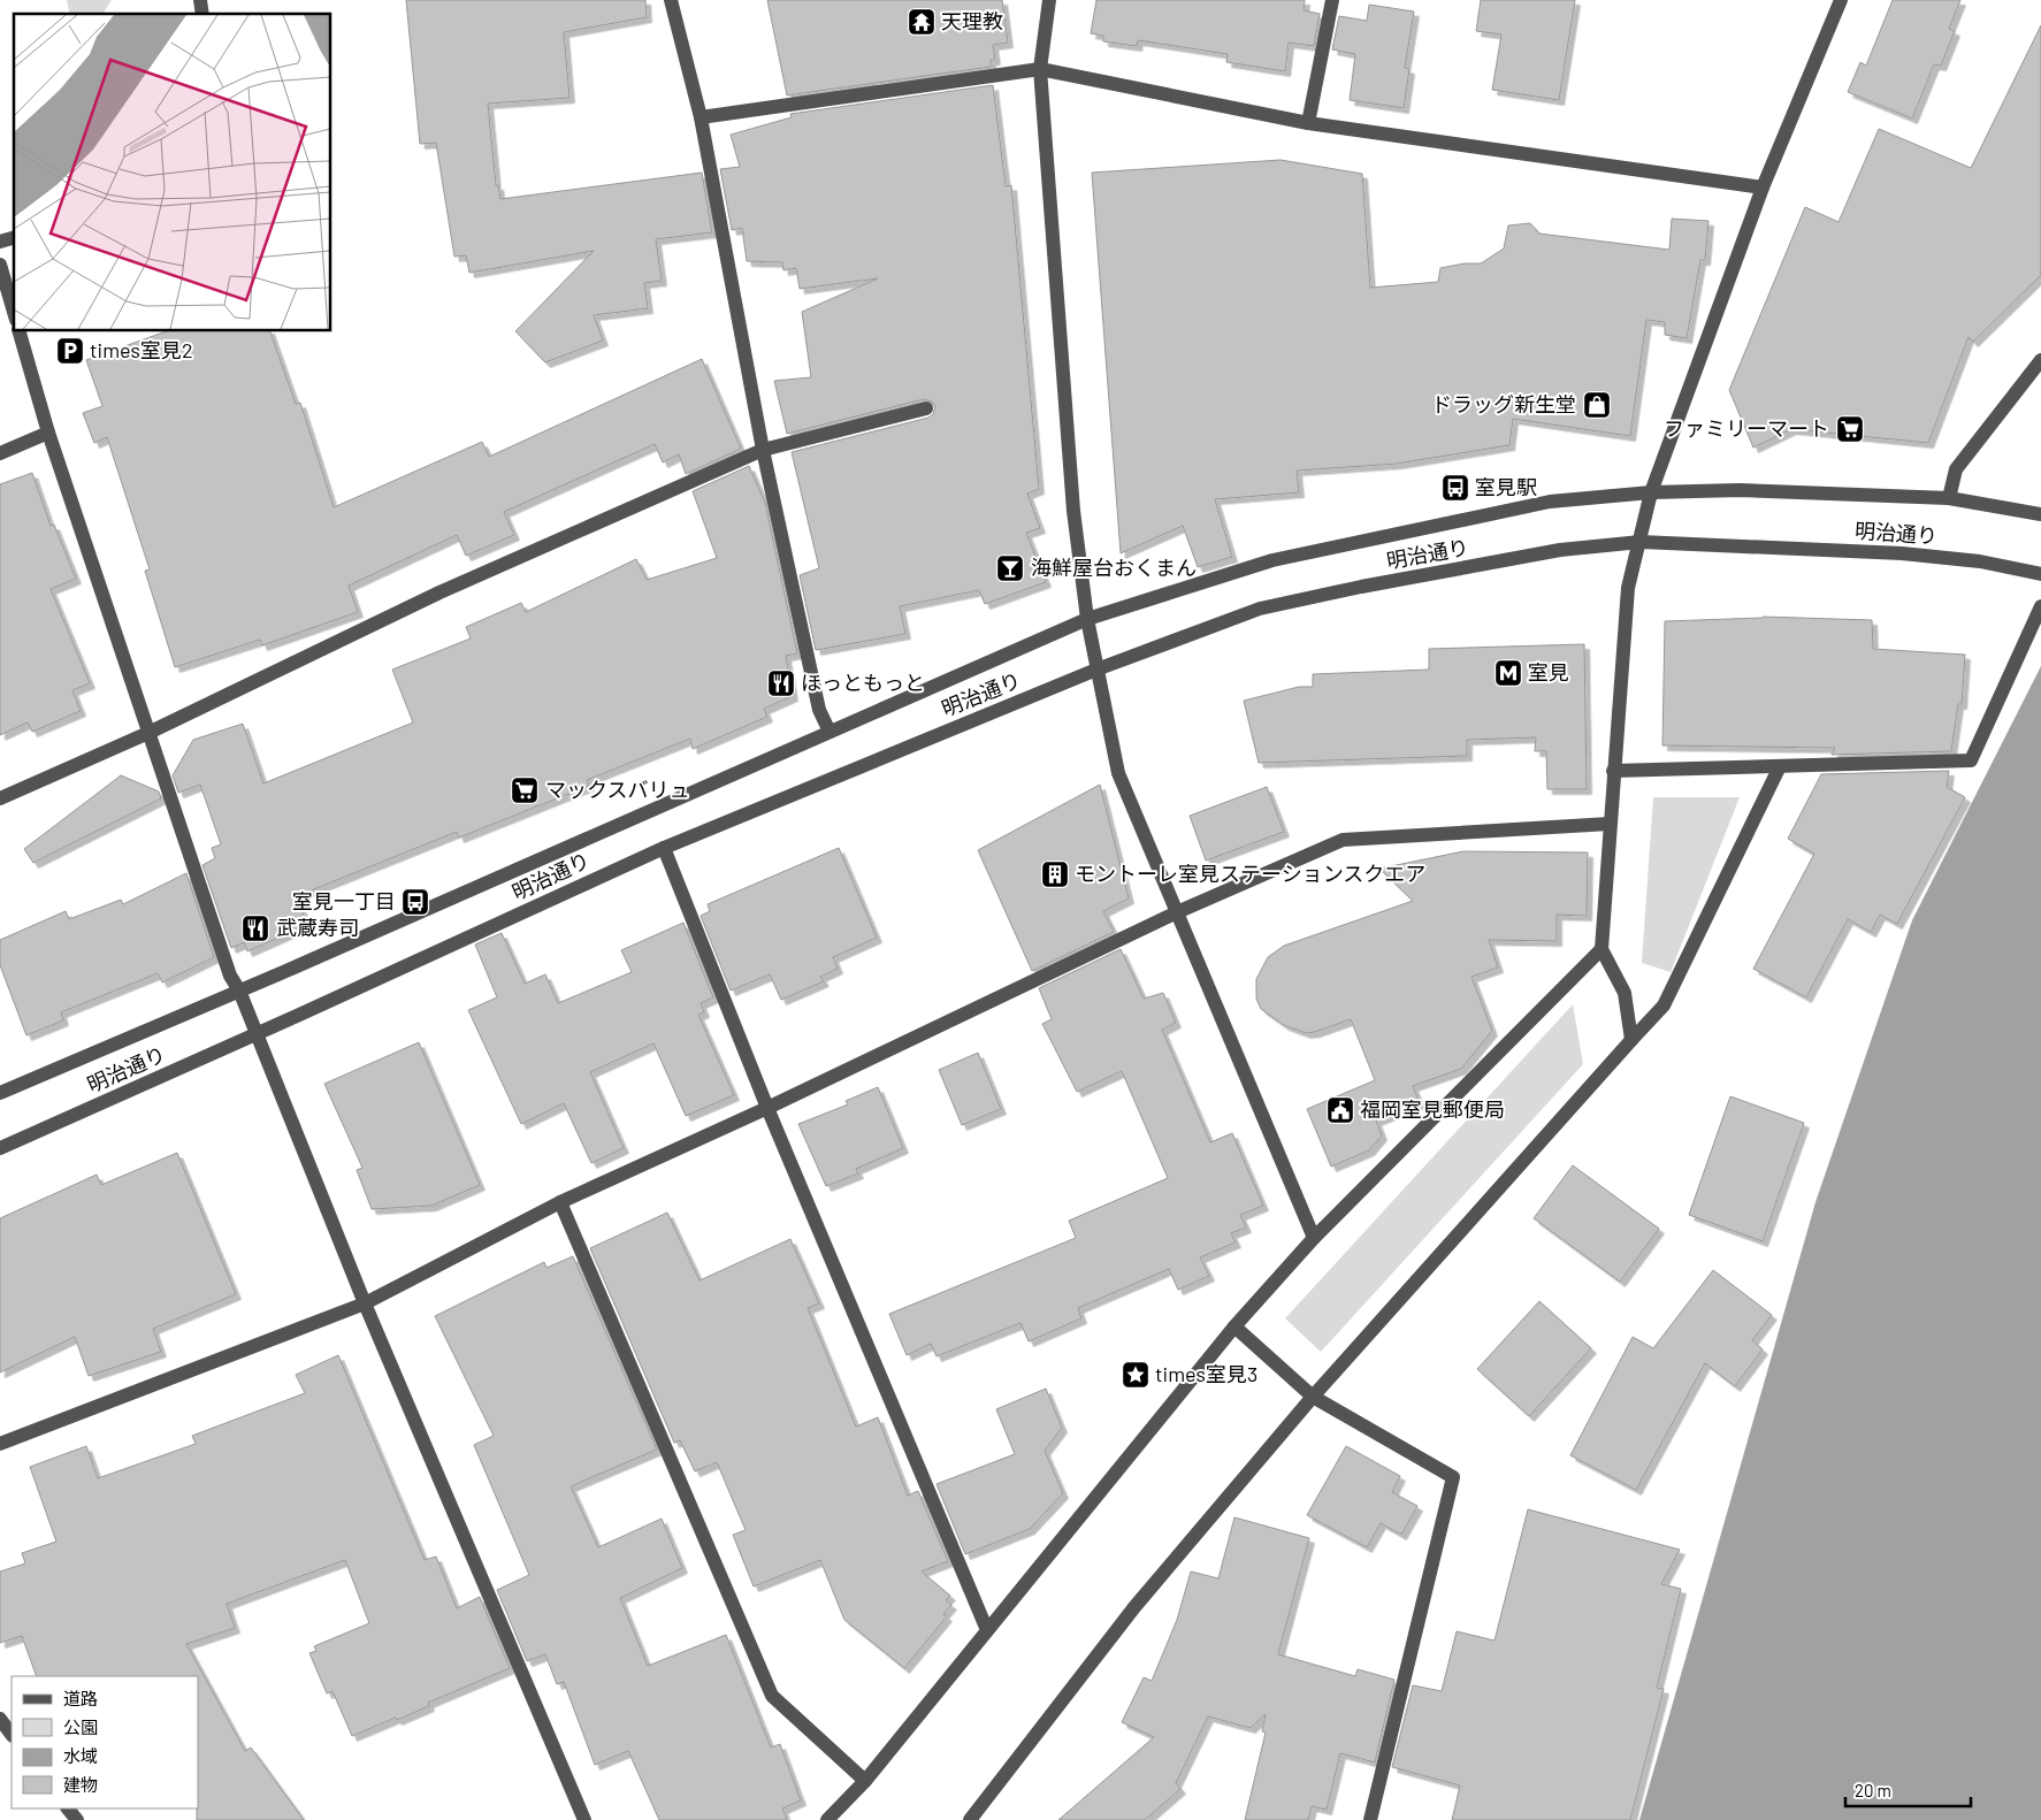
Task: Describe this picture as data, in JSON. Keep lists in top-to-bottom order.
{
  "streets": {
    "street": ["明治通り"]
  },
  "places": {
    "temple": ["天理教"],
    "parking": ["times室見2"],
    "shop": ["ドラッグ新生堂"],
    "supermarket": ["ファミリーマート", "マックスバリュ"],
    "bus stop": ["室見駅", "室見一丁目"],
    "bar": ["海鮮屋台おくまん"],
    "metro station": ["室見"],
    "restaurant": ["ほっともっと", "武蔵寿司"],
    "building": ["モントーレ室見ステーションスクエア"],
    "public building": ["福岡室見郵便局"],
    "place": ["times室見3"]
  },
  "legend": [
    "道路",
    "公園",
    "水域",
    "建物"
  ],
  "scale_bar": "20 m"
}
